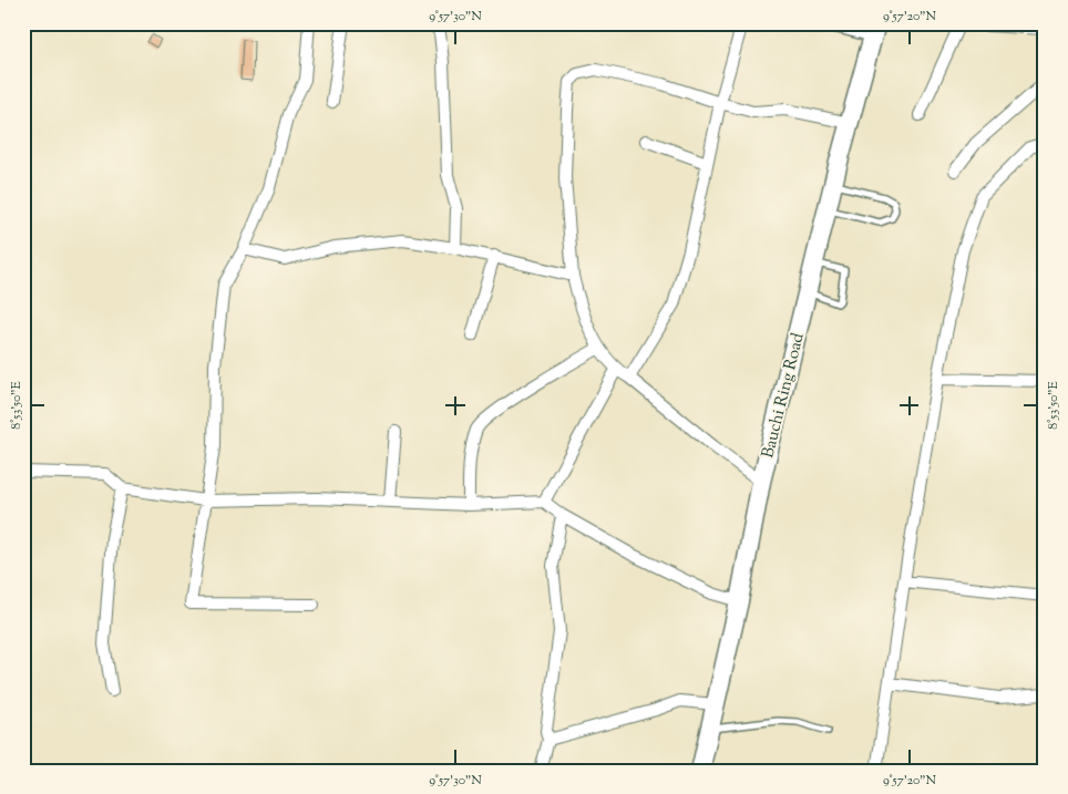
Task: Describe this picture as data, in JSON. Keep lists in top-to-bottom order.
{
  "streets": {
    "main road": ["Bauchi Ring Road"]
  },
  "coordinates": ["9°57'30\"N", "9°57'20\"N", "8°53'50\"E"]
}
